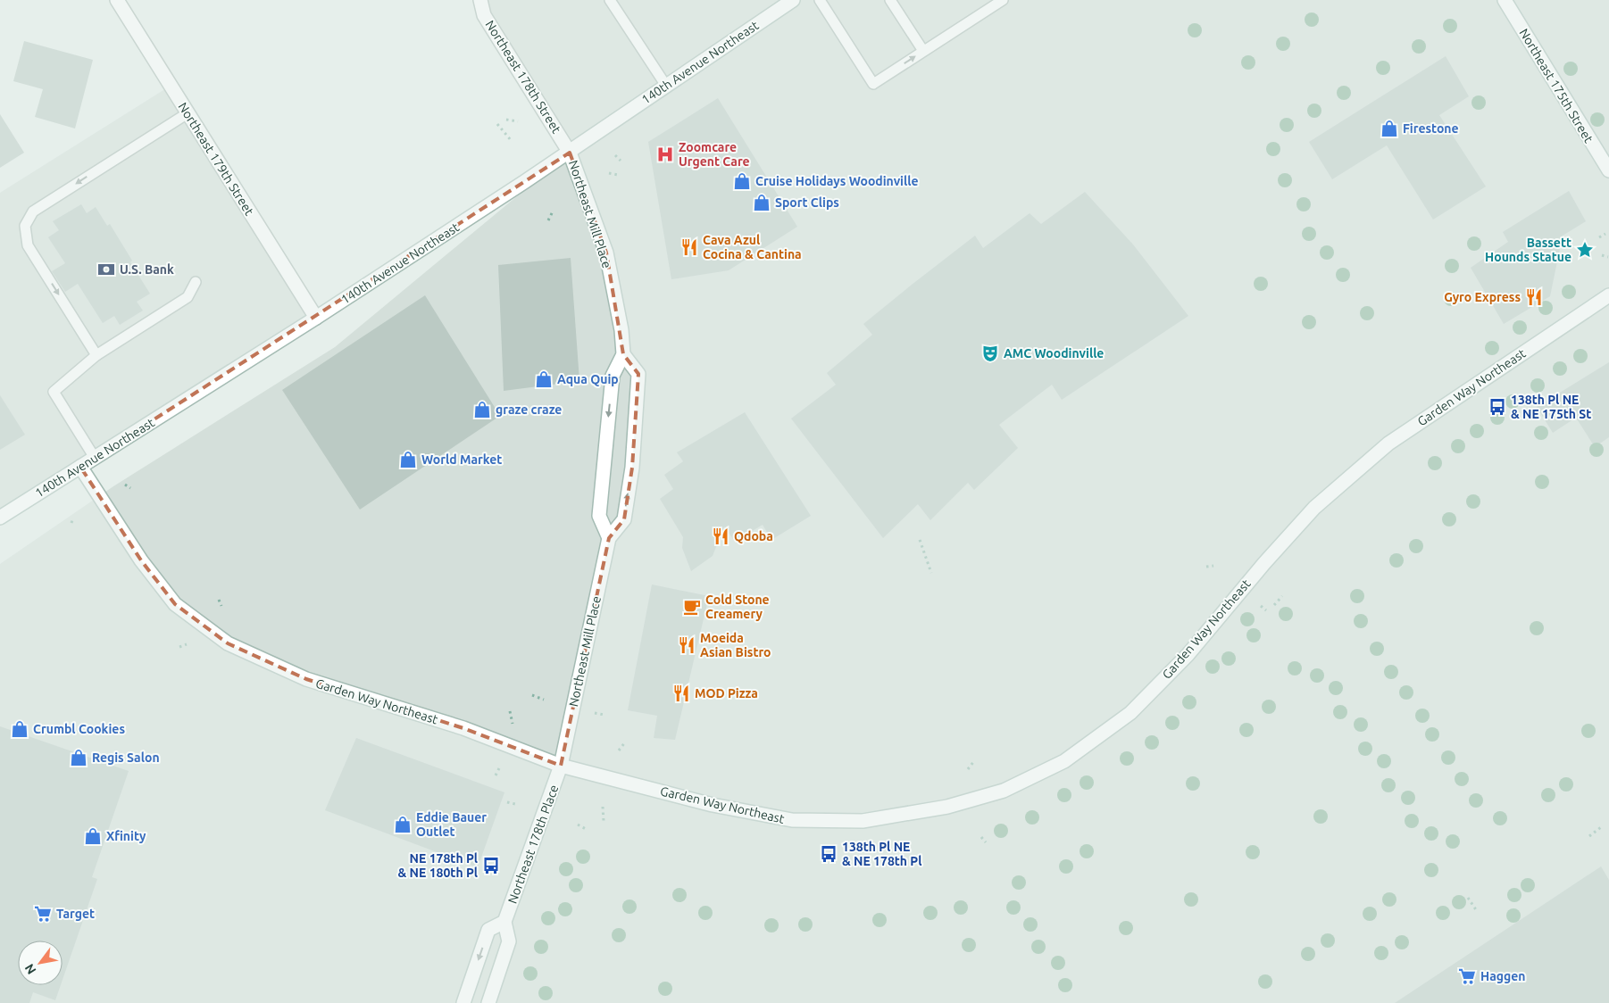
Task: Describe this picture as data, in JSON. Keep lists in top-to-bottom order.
{
  "streets": {
    "street": [
      "140th Avenue Northeast",
      "Northeast 178th Street",
      "Northeast 175th Street",
      "Northeast 179th Street",
      "Northeast Mill Place",
      "Garden Way Northeast",
      "Northeast 178th Place"
    ]
  },
  "crossings": [
    ["140th Avenue Northeast", "Northeast 178th Street"],
    ["140th Avenue Northeast", "Northeast 179th Street"],
    ["140th Avenue Northeast", "Northeast Mill Place"],
    ["140th Avenue Northeast", "Garden Way Northeast"],
    ["Northeast 178th Street", "Northeast Mill Place"],
    ["Northeast Mill Place", "Garden Way Northeast"],
    ["Northeast Mill Place", "Northeast 178th Place"],
    ["Garden Way Northeast", "Northeast 178th Place"]
  ],
  "places": {
    "shop": [
      "Firestone",
      "Cruise Holidays Woodinville",
      "Sport Clips",
      "Aqua Quip",
      "graze craze",
      "World Market",
      "Crumbl Cookies",
      "Regis Salon",
      "Eddie Bauer Outlet",
      "Xfinity"
    ],
    "hospital": ["Zoomcare Urgent Care"],
    "restaurant": [
      "Cava Azul Cocina & Cantina",
      "Gyro Express",
      "Qdoba",
      "Moeida Asian Bistro",
      "MOD Pizza"
    ],
    "place": ["Bassett Hounds Statue"],
    "bank": ["U.S. Bank"],
    "theatre": ["AMC Woodinville"],
    "bus stop": ["138th Pl NE & NE 175th St", "138th Pl NE & NE 178th Pl", "NE 178th Pl & NE 180th Pl"],
    "cafe": ["Cold Stone Creamery"],
    "supermarket": ["Target", "Haggen"]
  },
  "north": "bottom left"
}
